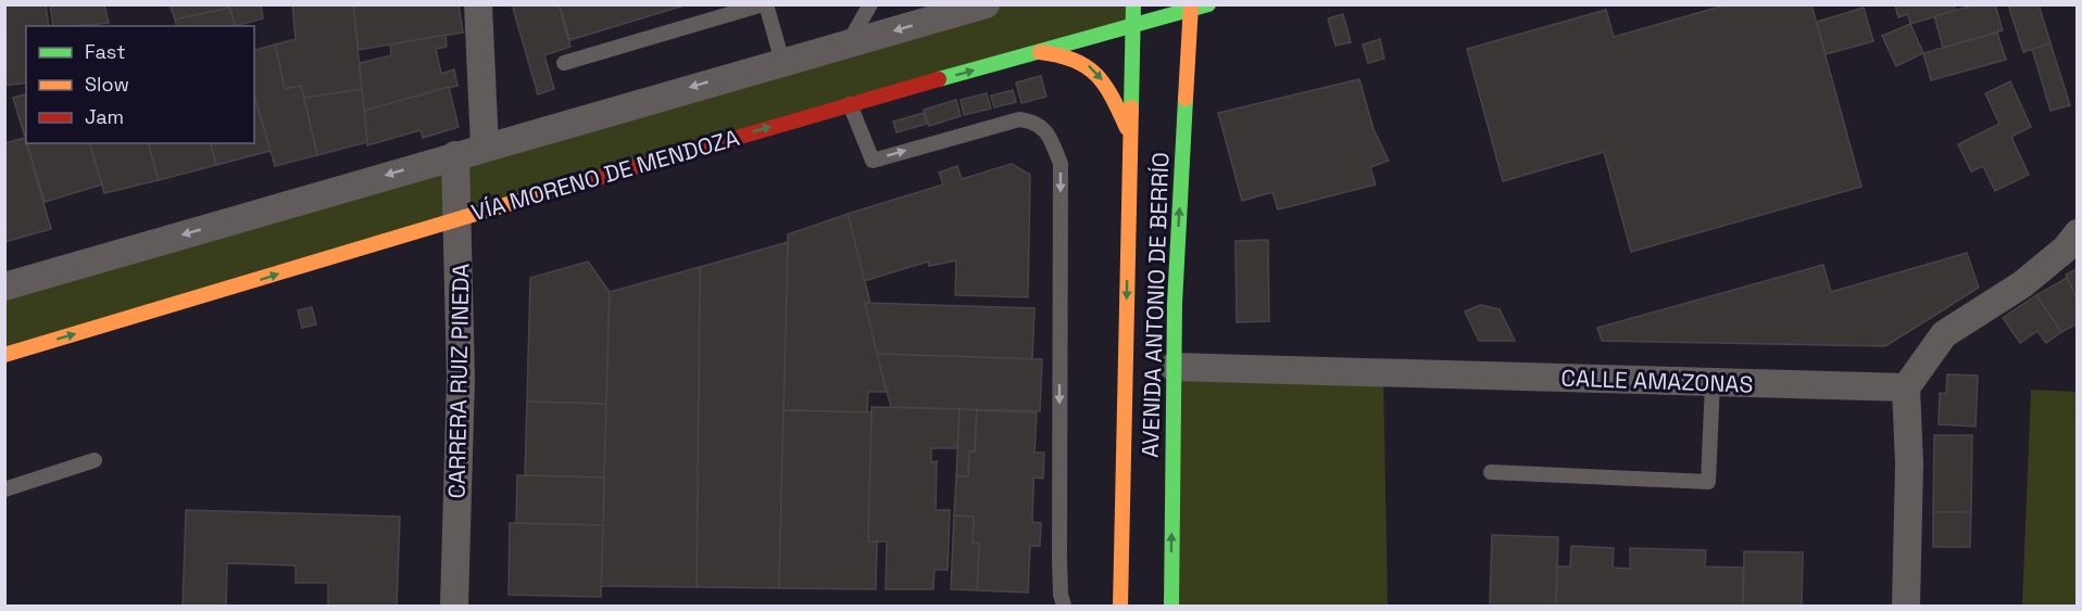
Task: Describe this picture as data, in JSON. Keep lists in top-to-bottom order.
{
  "streets": {
    "street": [
      "VÍA MORENO DE MENDOZA",
      "AVENIDA ANTONIO DE BERRÍO",
      "CARRERA RUIZ PINEDA",
      "CALLE AMAZONAS"
    ]
  },
  "crossings": [
    ["VÍA MORENO DE MENDOZA", "AVENIDA ANTONIO DE BERRÍO"],
    ["VÍA MORENO DE MENDOZA", "CARRERA RUIZ PINEDA"],
    ["AVENIDA ANTONIO DE BERRÍO", "CALLE AMAZONAS"]
  ],
  "legend": ["Fast", "Slow", "Jam"]
}
